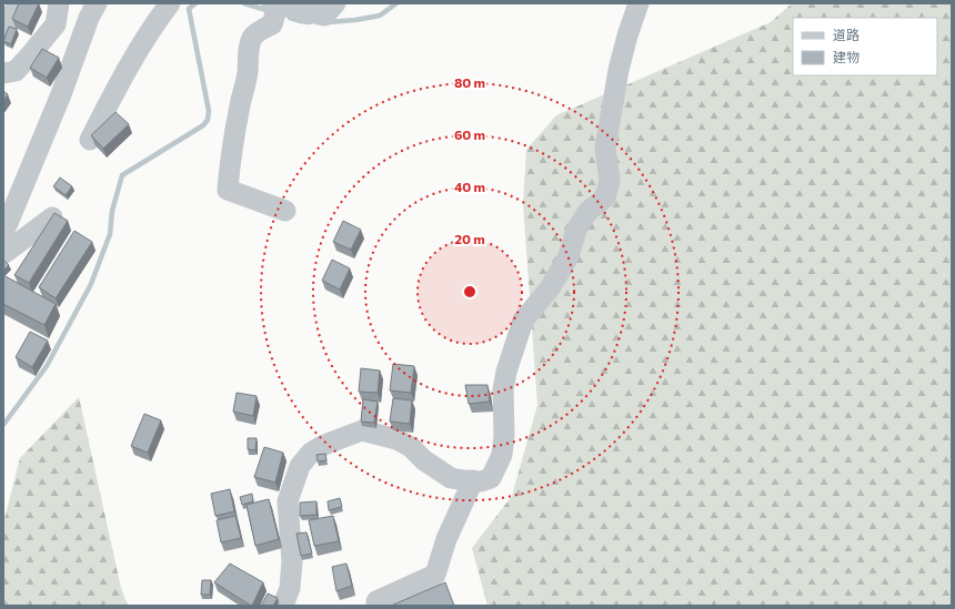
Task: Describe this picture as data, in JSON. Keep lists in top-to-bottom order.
{
  "legend": ["道路", "建物"],
  "rings": [
    "80 m",
    "60 m",
    "40 m",
    "20 m"
  ]
}
